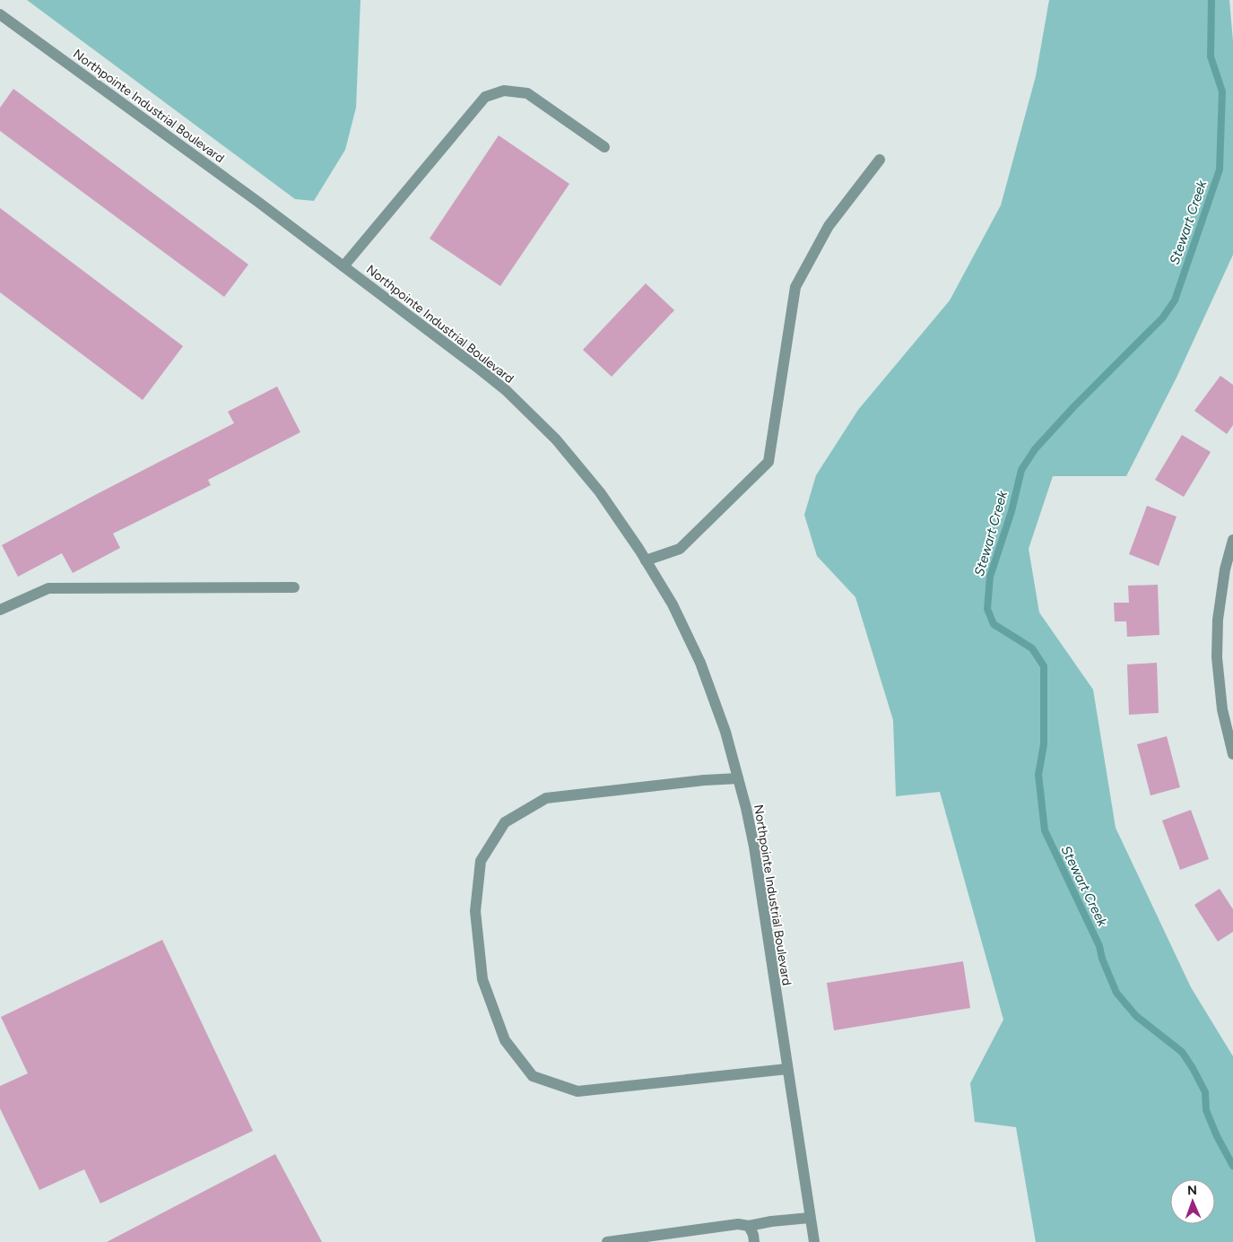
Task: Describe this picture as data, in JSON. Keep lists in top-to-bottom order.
{
  "streets": {
    "street": ["Northpointe Industrial Boulevard"]
  },
  "water": ["Stewart Creek"],
  "north": "top"
}
